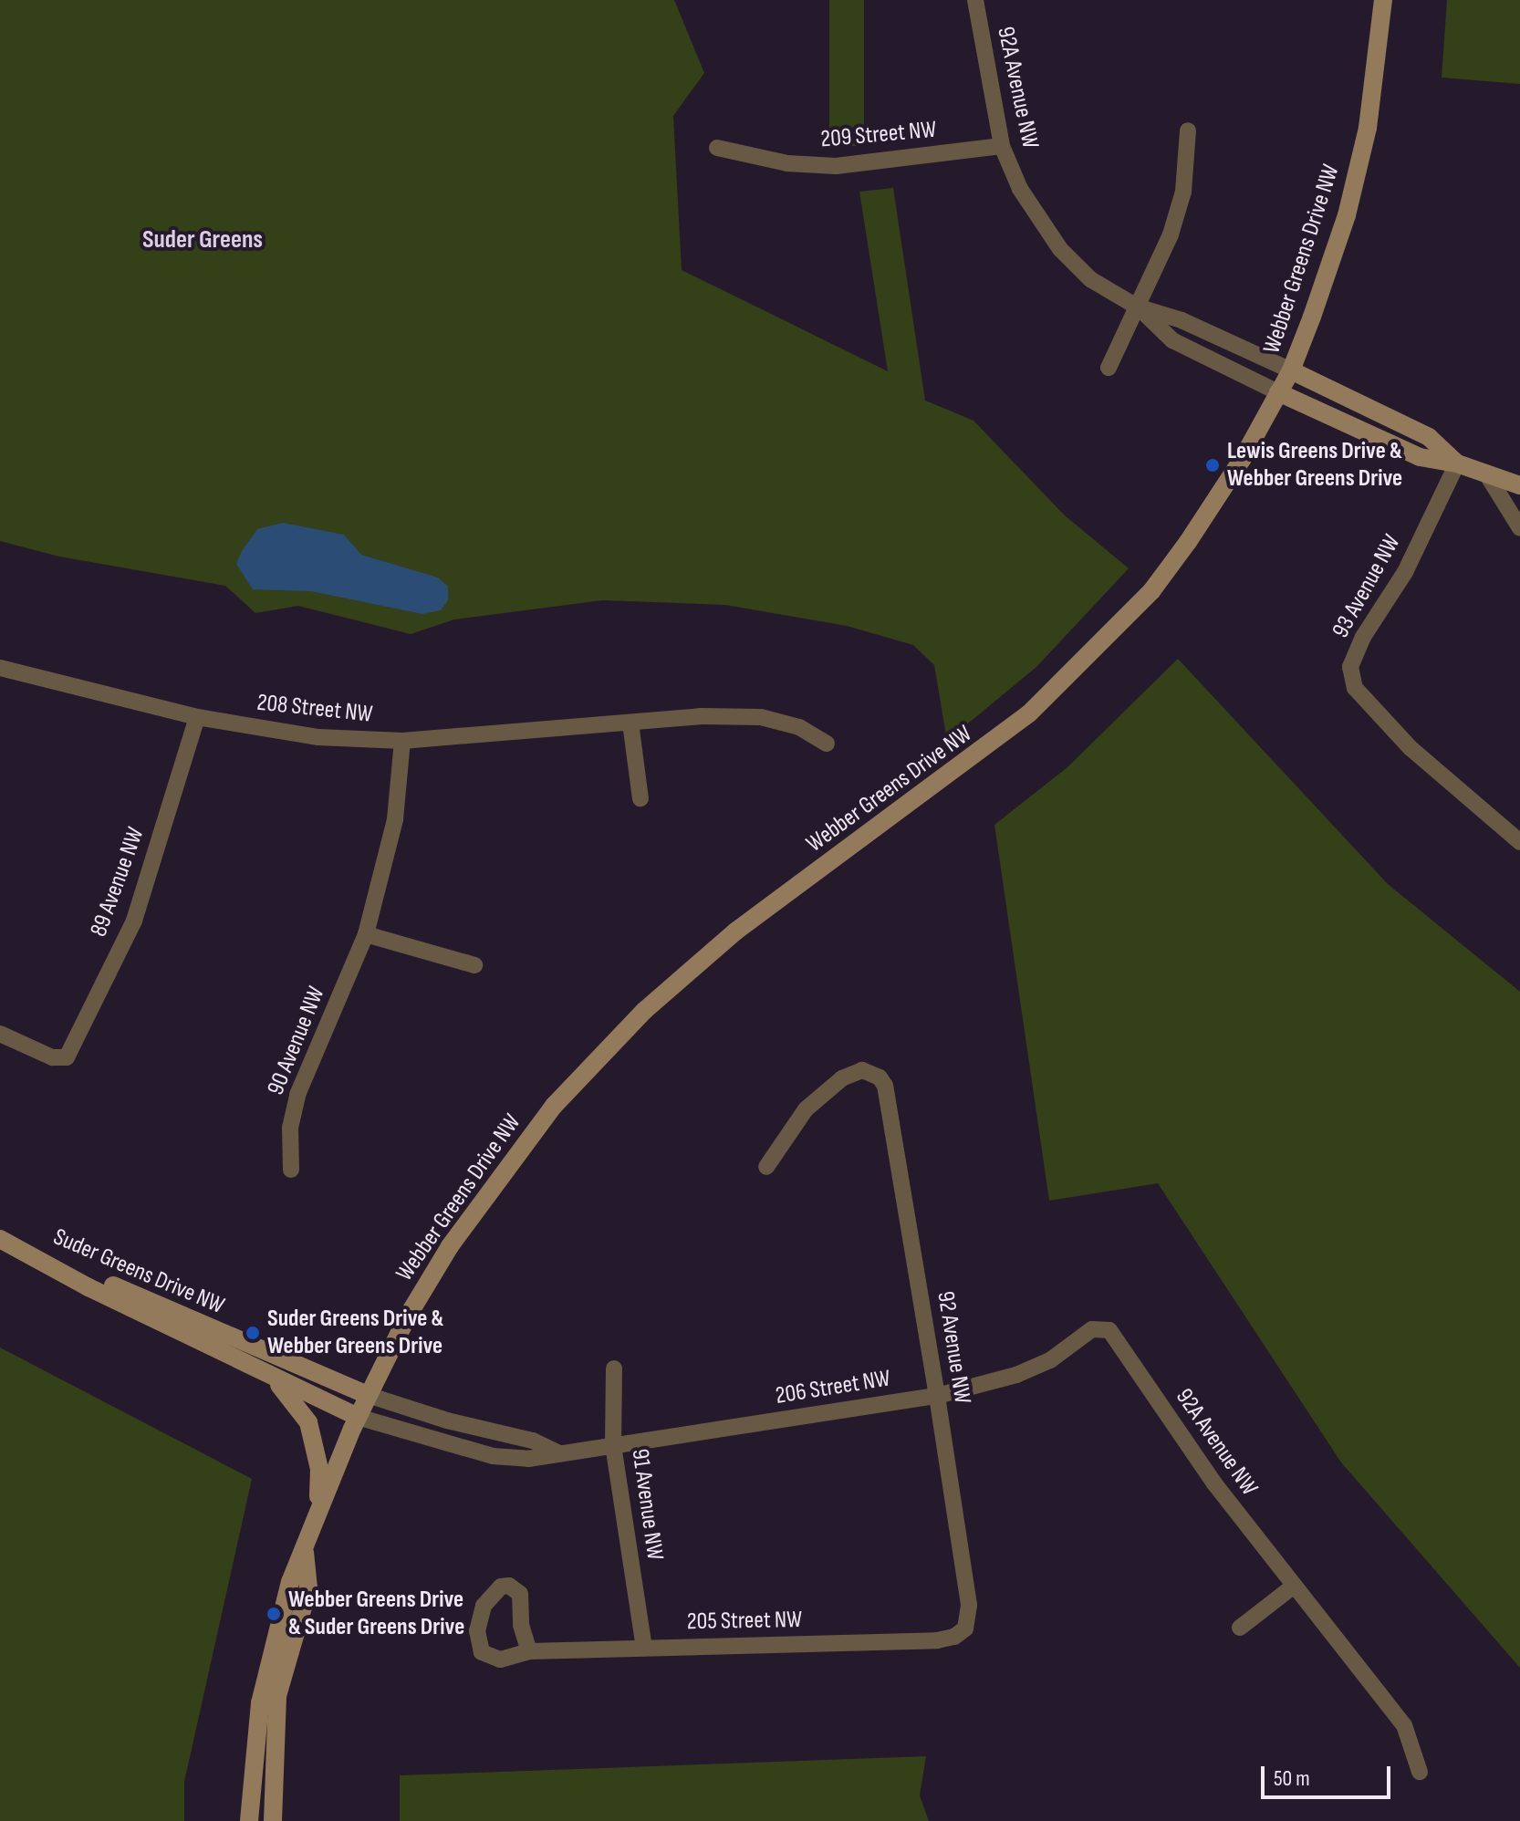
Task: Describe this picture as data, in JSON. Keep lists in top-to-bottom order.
{
  "streets": {
    "main road": ["Webber Greens Drive NW", "Suder Greens Drive NW"],
    "street": [
      "92A Avenue NW",
      "209 Street NW",
      "93 Avenue NW",
      "208 Street NW",
      "89 Avenue NW",
      "90 Avenue NW",
      "92 Avenue NW",
      "206 Street NW",
      "91 Avenue NW",
      "205 Street NW"
    ]
  },
  "crossings": [
    ["92A Avenue NW", "209 Street NW"],
    ["92A Avenue NW", "Webber Greens Drive NW"],
    ["92A Avenue NW", "206 Street NW"],
    ["Webber Greens Drive NW", "Suder Greens Drive NW"],
    ["Webber Greens Drive NW", "206 Street NW"],
    ["208 Street NW", "89 Avenue NW"],
    ["208 Street NW", "90 Avenue NW"],
    ["Suder Greens Drive NW", "206 Street NW"],
    ["92 Avenue NW", "206 Street NW"],
    ["92 Avenue NW", "205 Street NW"],
    ["206 Street NW", "91 Avenue NW"],
    ["91 Avenue NW", "205 Street NW"]
  ],
  "districts": ["Suder Greens"],
  "places": ["Lewis Greens Drive & Webber Greens Drive", "Suder Greens Drive & Webber Greens Drive", "Webber Greens Drive & Suder Greens Drive"],
  "scale_bar": "50 m"
}
